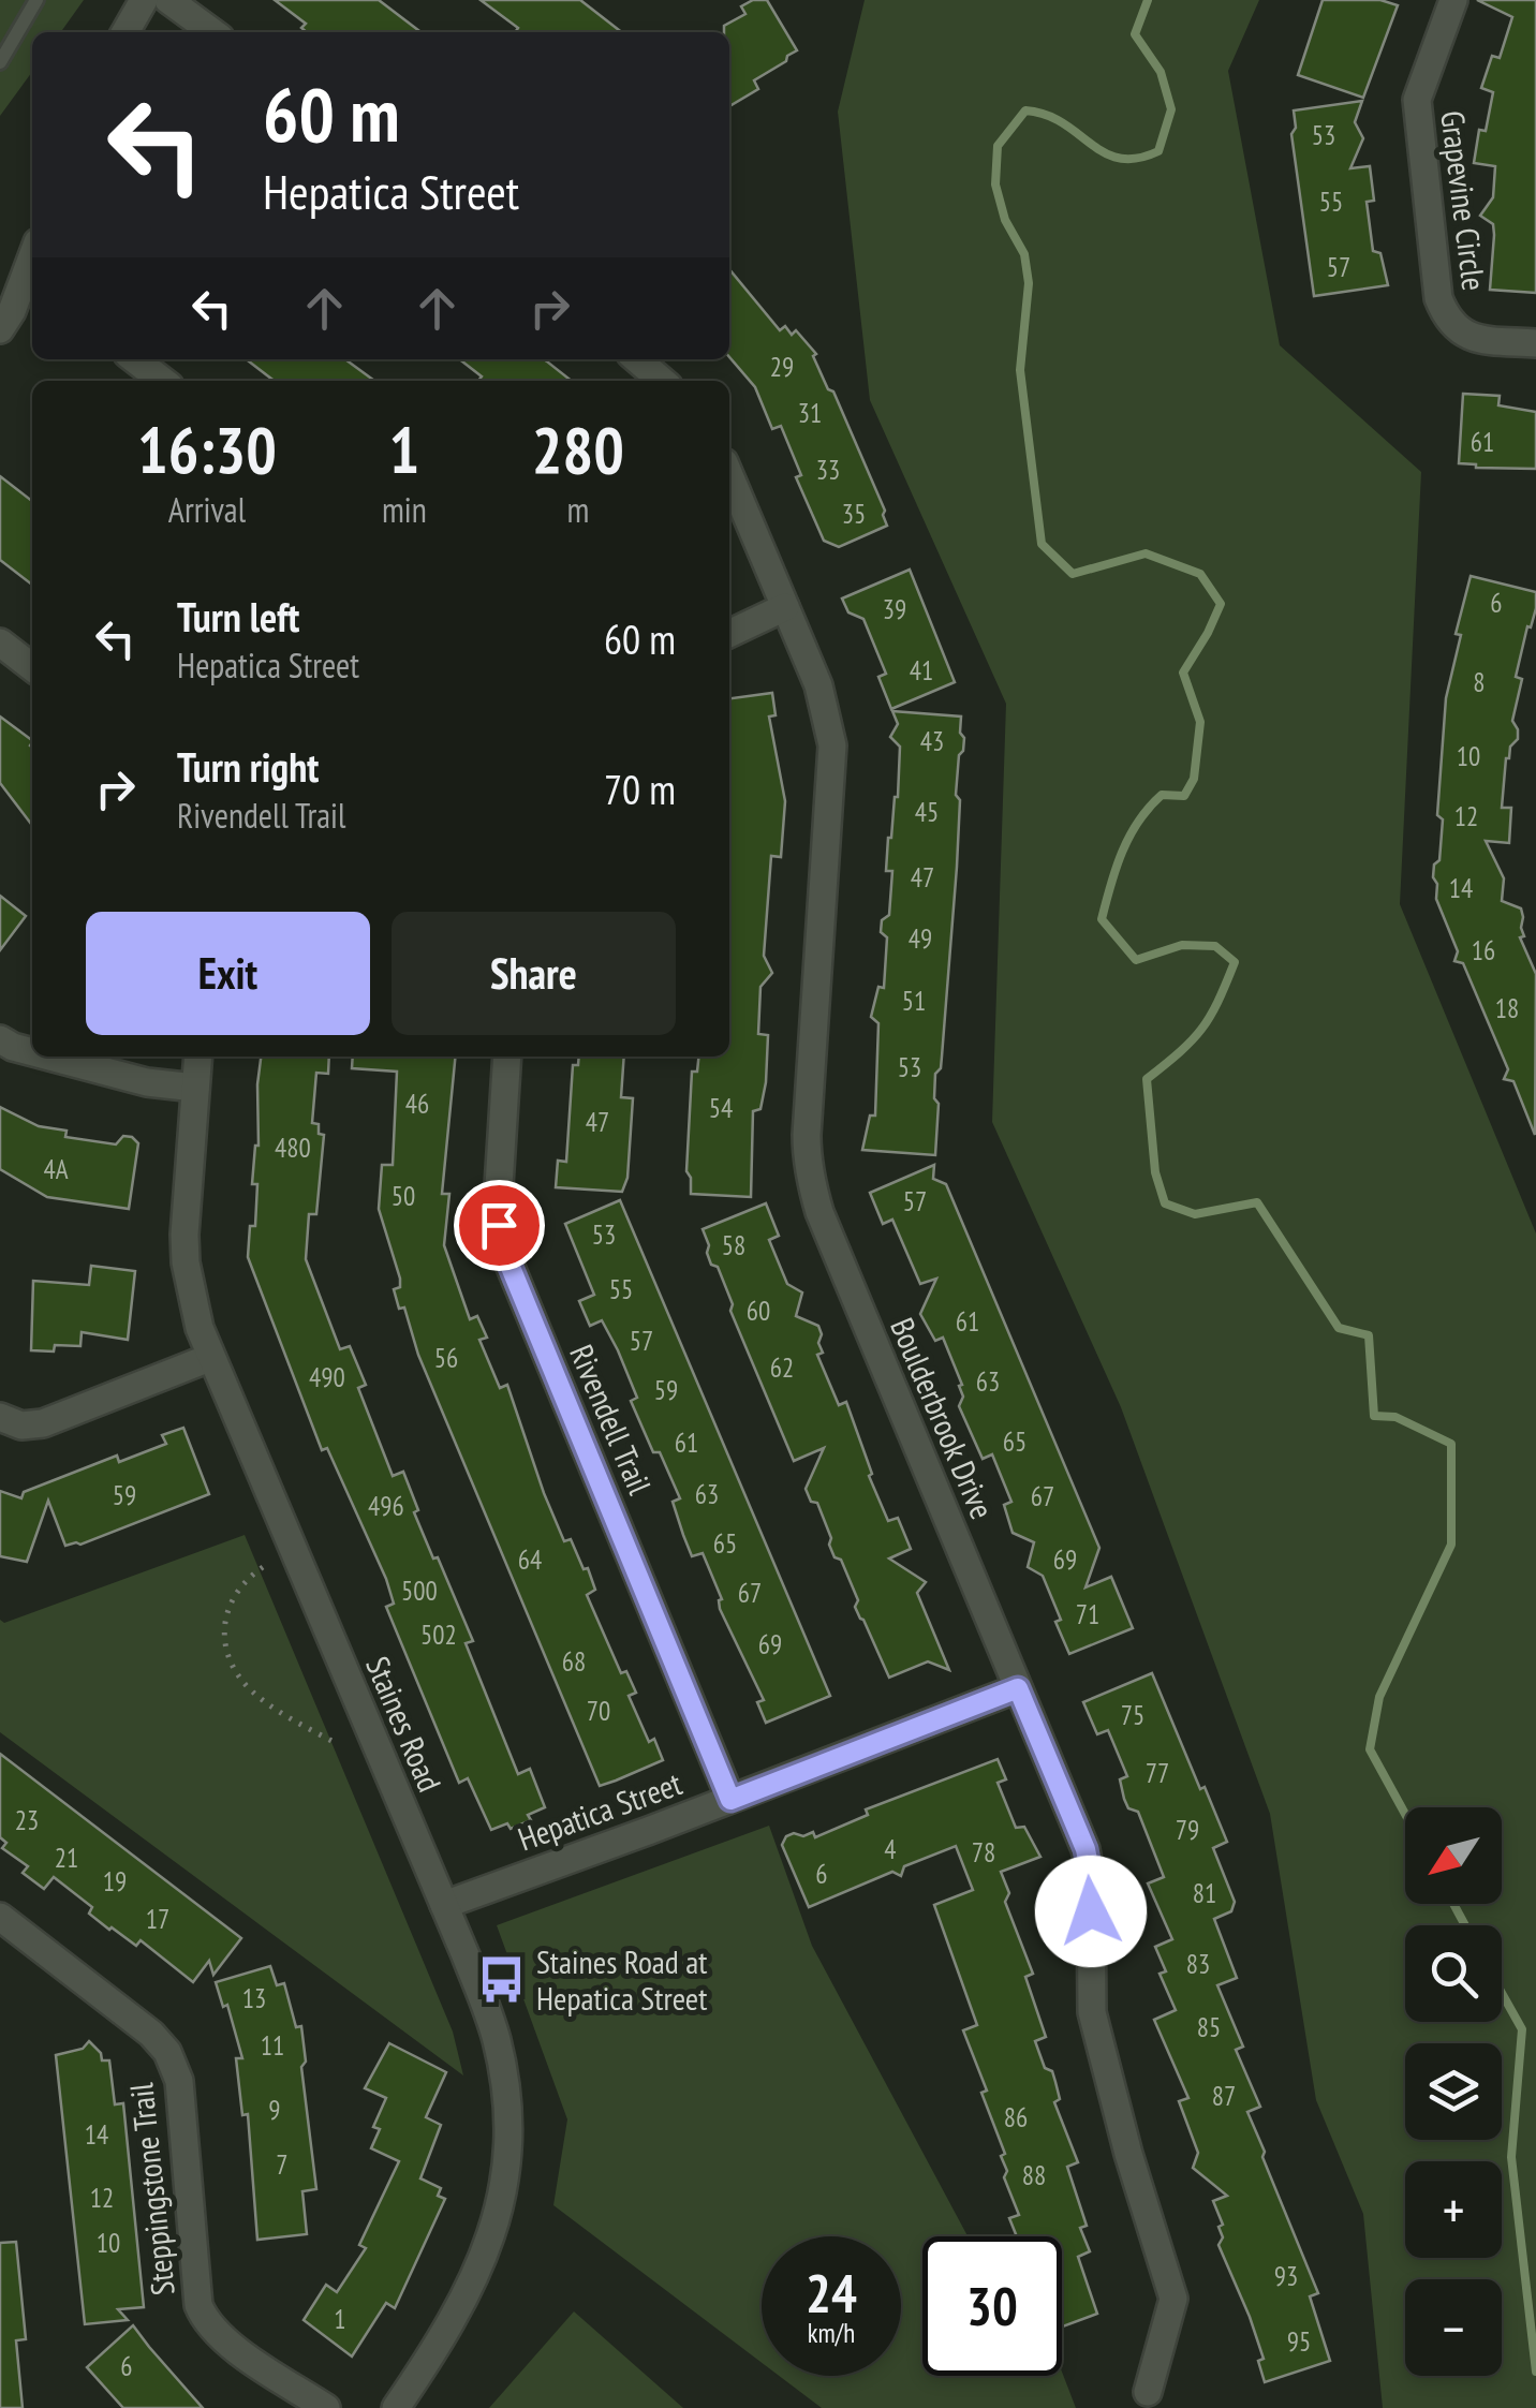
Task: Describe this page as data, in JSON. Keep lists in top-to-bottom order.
{
  "streets": {
    "street": [
      "Grapevine Circle",
      "Boulderbrook Drive",
      "Rivendell Trail",
      "Staines Road",
      "Hepatica Street",
      "Steppingstone Trail"
    ]
  },
  "crossings": [
    ["Boulderbrook Drive", "Hepatica Street"],
    ["Rivendell Trail", "Hepatica Street"],
    ["Staines Road", "Hepatica Street"]
  ],
  "places": {
    "bus stop": ["Staines Road at Hepatica Street"]
  },
  "house_numbers": [
    "53",
    "55",
    "57",
    "29",
    "31",
    "61",
    "33",
    "35",
    "6",
    "39",
    "41",
    "8",
    "43",
    "10",
    "45",
    "12",
    "47",
    "14",
    "49",
    "16",
    "51",
    "18",
    "53",
    "46",
    "54",
    "47",
    "480",
    "4A",
    "50",
    "57",
    "53",
    "58",
    "55",
    "60",
    "61",
    "57",
    "56",
    "62",
    "490",
    "63",
    "59",
    "65",
    "61",
    "63",
    "59",
    "67",
    "496",
    "65",
    "64",
    "69",
    "500",
    "67",
    "71",
    "502",
    "69",
    "68",
    "70",
    "75",
    "77",
    "23",
    "79",
    "4",
    "78",
    "21",
    "6",
    "19",
    "81",
    "17",
    "83",
    "13",
    "85",
    "11",
    "87",
    "9",
    "86",
    "14",
    "7",
    "88",
    "12",
    "10",
    "93",
    "1",
    "95",
    "6"
  ],
  "north": "bottom left",
  "page": {
    "turn": ["60 m", "Hepatica Street"],
    "eta": [
      "16:30",
      "Arrival",
      "1",
      "min",
      "280",
      "m"
    ],
    "list": [
      {
        "name": "Turn left",
        "note": "Hepatica Street",
        "value": "60 m"
      },
      {
        "name": "Turn right",
        "note": "Rivendell Trail",
        "value": "70 m"
      }
    ],
    "buttons": ["Exit", "Share"],
    "map_buttons": ["+", "−"],
    "speed": "24 km/h",
    "limit": "30"
  }
}
